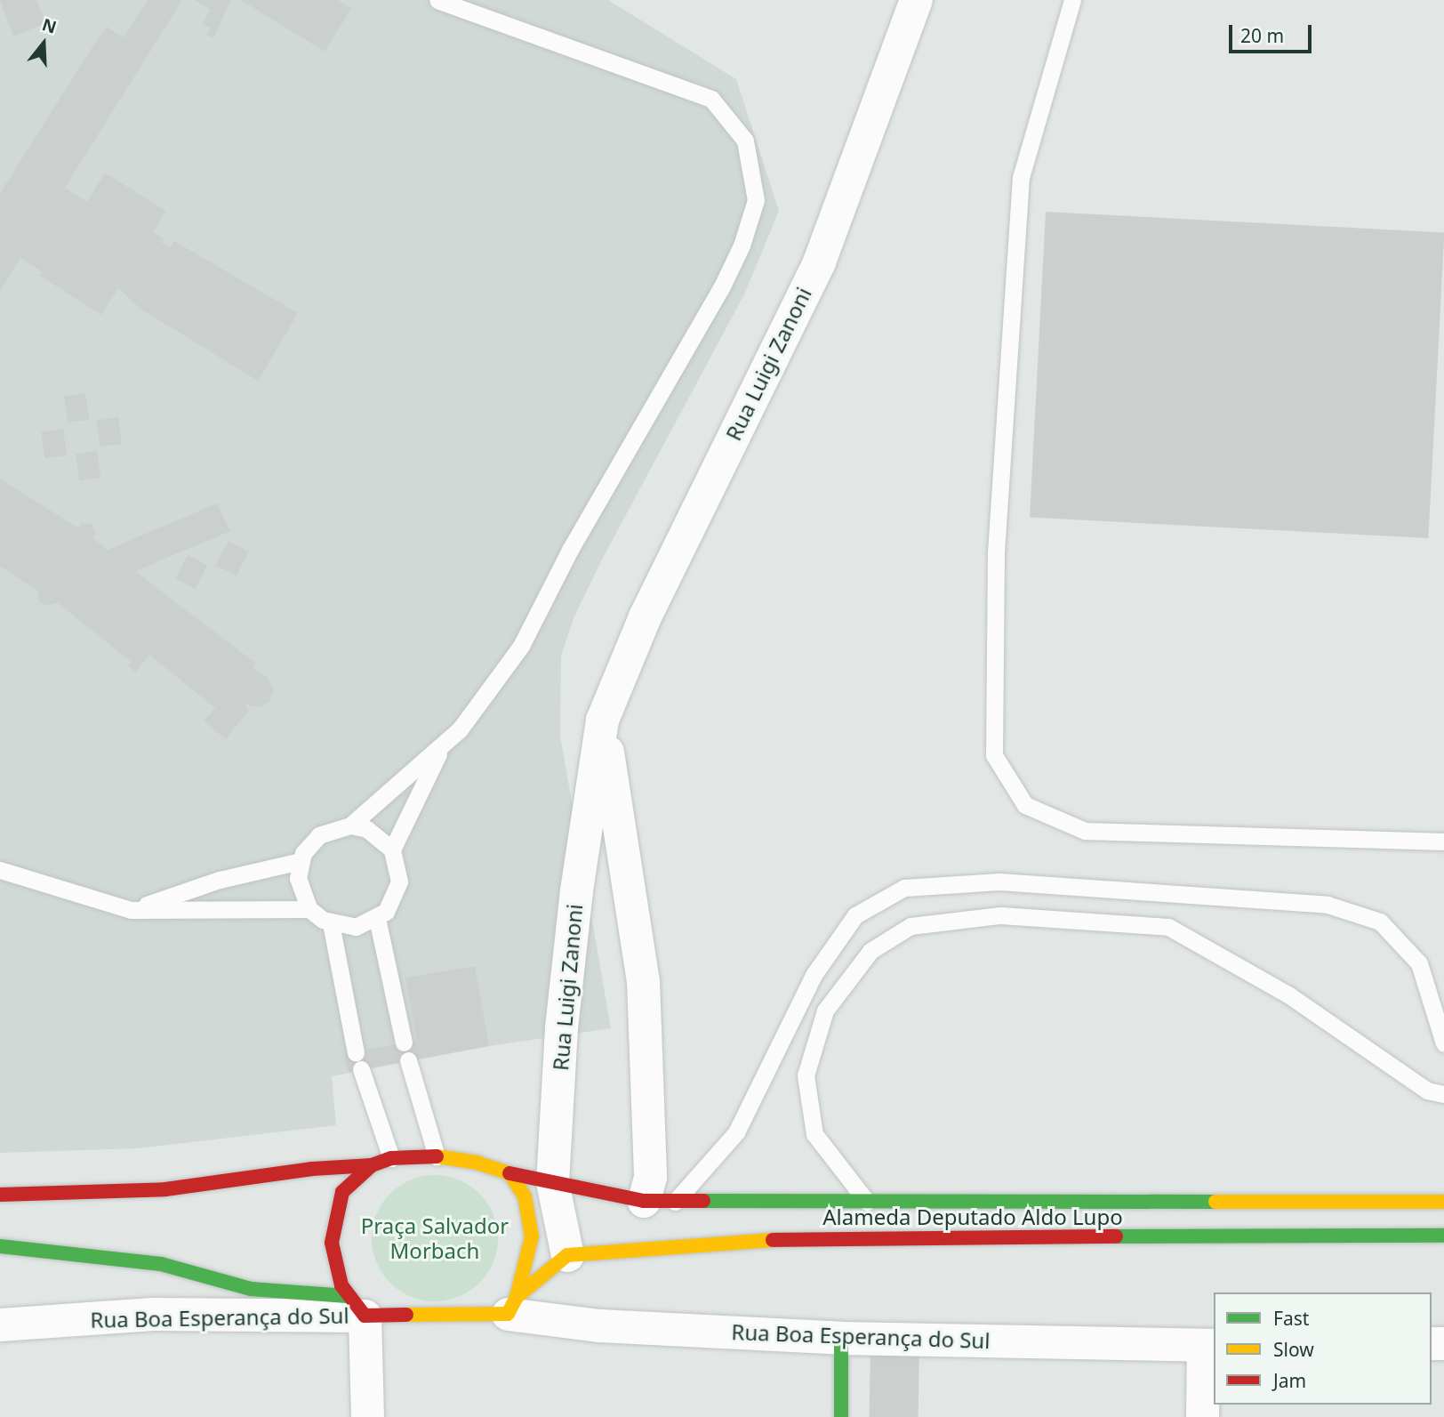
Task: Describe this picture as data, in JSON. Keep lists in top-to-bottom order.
{
  "streets": {
    "main road": ["Alameda Deputado Aldo Lupo"],
    "street": ["Rua Luigi Zanoni", "Rua Boa Esperança do Sul"]
  },
  "crossings": [
    ["Rua Luigi Zanoni", "Alameda Deputado Aldo Lupo"],
    ["Alameda Deputado Aldo Lupo", "Rua Boa Esperança do Sul"]
  ],
  "parks": ["Praça Salvador Morbach"],
  "legend": ["Fast", "Slow", "Jam"],
  "scale_bar": "20 m",
  "north": "top"
}
